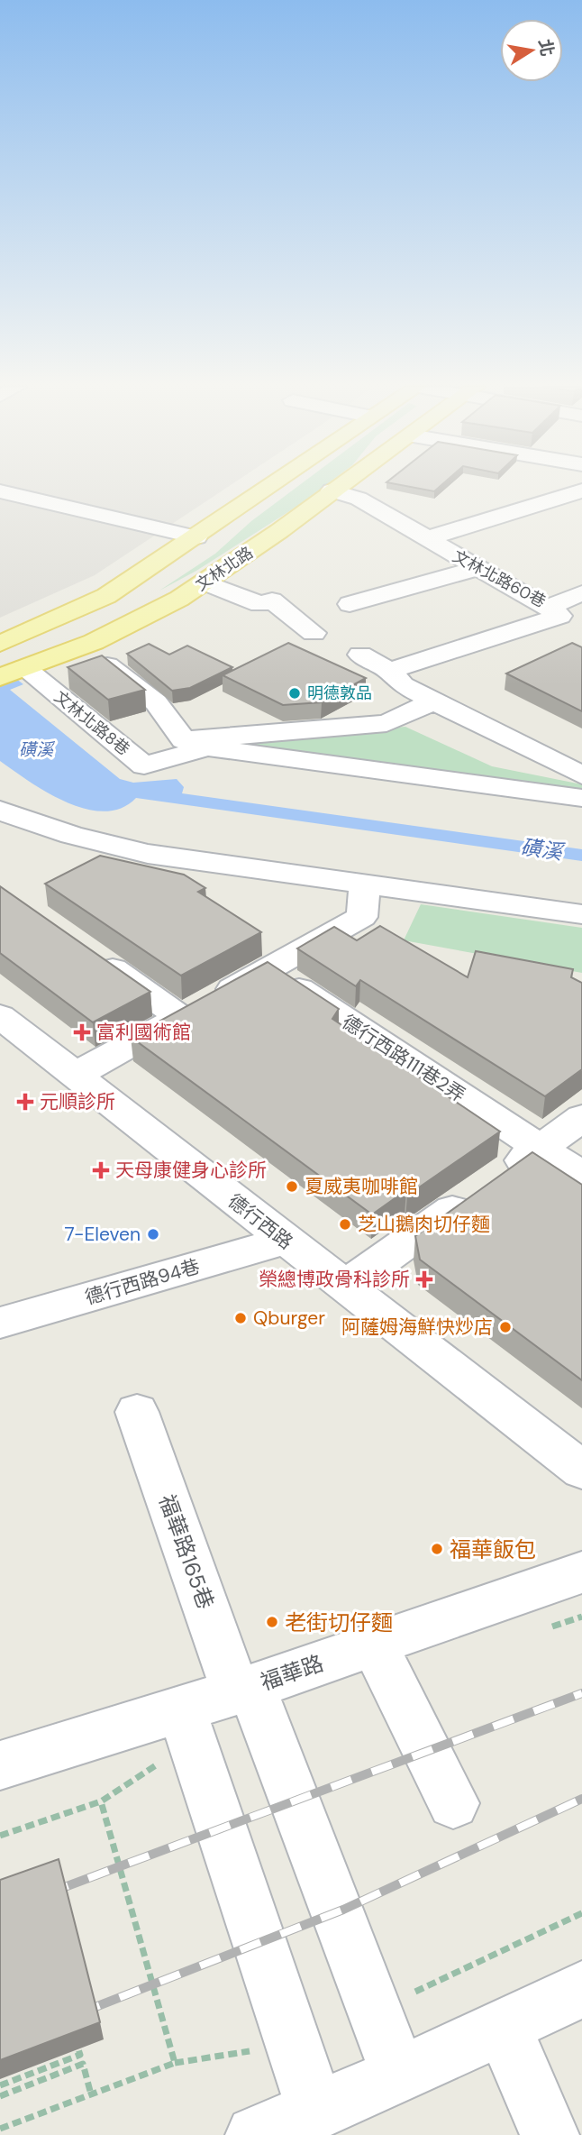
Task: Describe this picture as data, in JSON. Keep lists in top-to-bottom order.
{
  "streets": {
    "main road": ["文林北路"],
    "street": [
      "文林北路60巷",
      "文林北路8巷",
      "德行西路111巷2弄",
      "德行西路",
      "德行西路94巷",
      "福華路165巷",
      "福華路"
    ]
  },
  "crossings": [
    ["文林北路", "文林北路60巷"],
    ["文林北路", "文林北路8巷"],
    ["德行西路", "德行西路94巷"],
    ["福華路165巷", "福華路"]
  ],
  "water": ["磺溪"],
  "places": {
    "other": [
      "明德敦品",
      "夏威夷咖啡館",
      "芝山鵝肉切仔麵",
      "7-Eleven",
      "Qburger",
      "阿薩姆海鮮快炒店",
      "福華飯包",
      "老街切仔麵"
    ],
    "health": [
      "富利國術館",
      "元順診所",
      "天母康健身心診所",
      "榮總博政骨科診所"
    ]
  },
  "north": "right"
}
